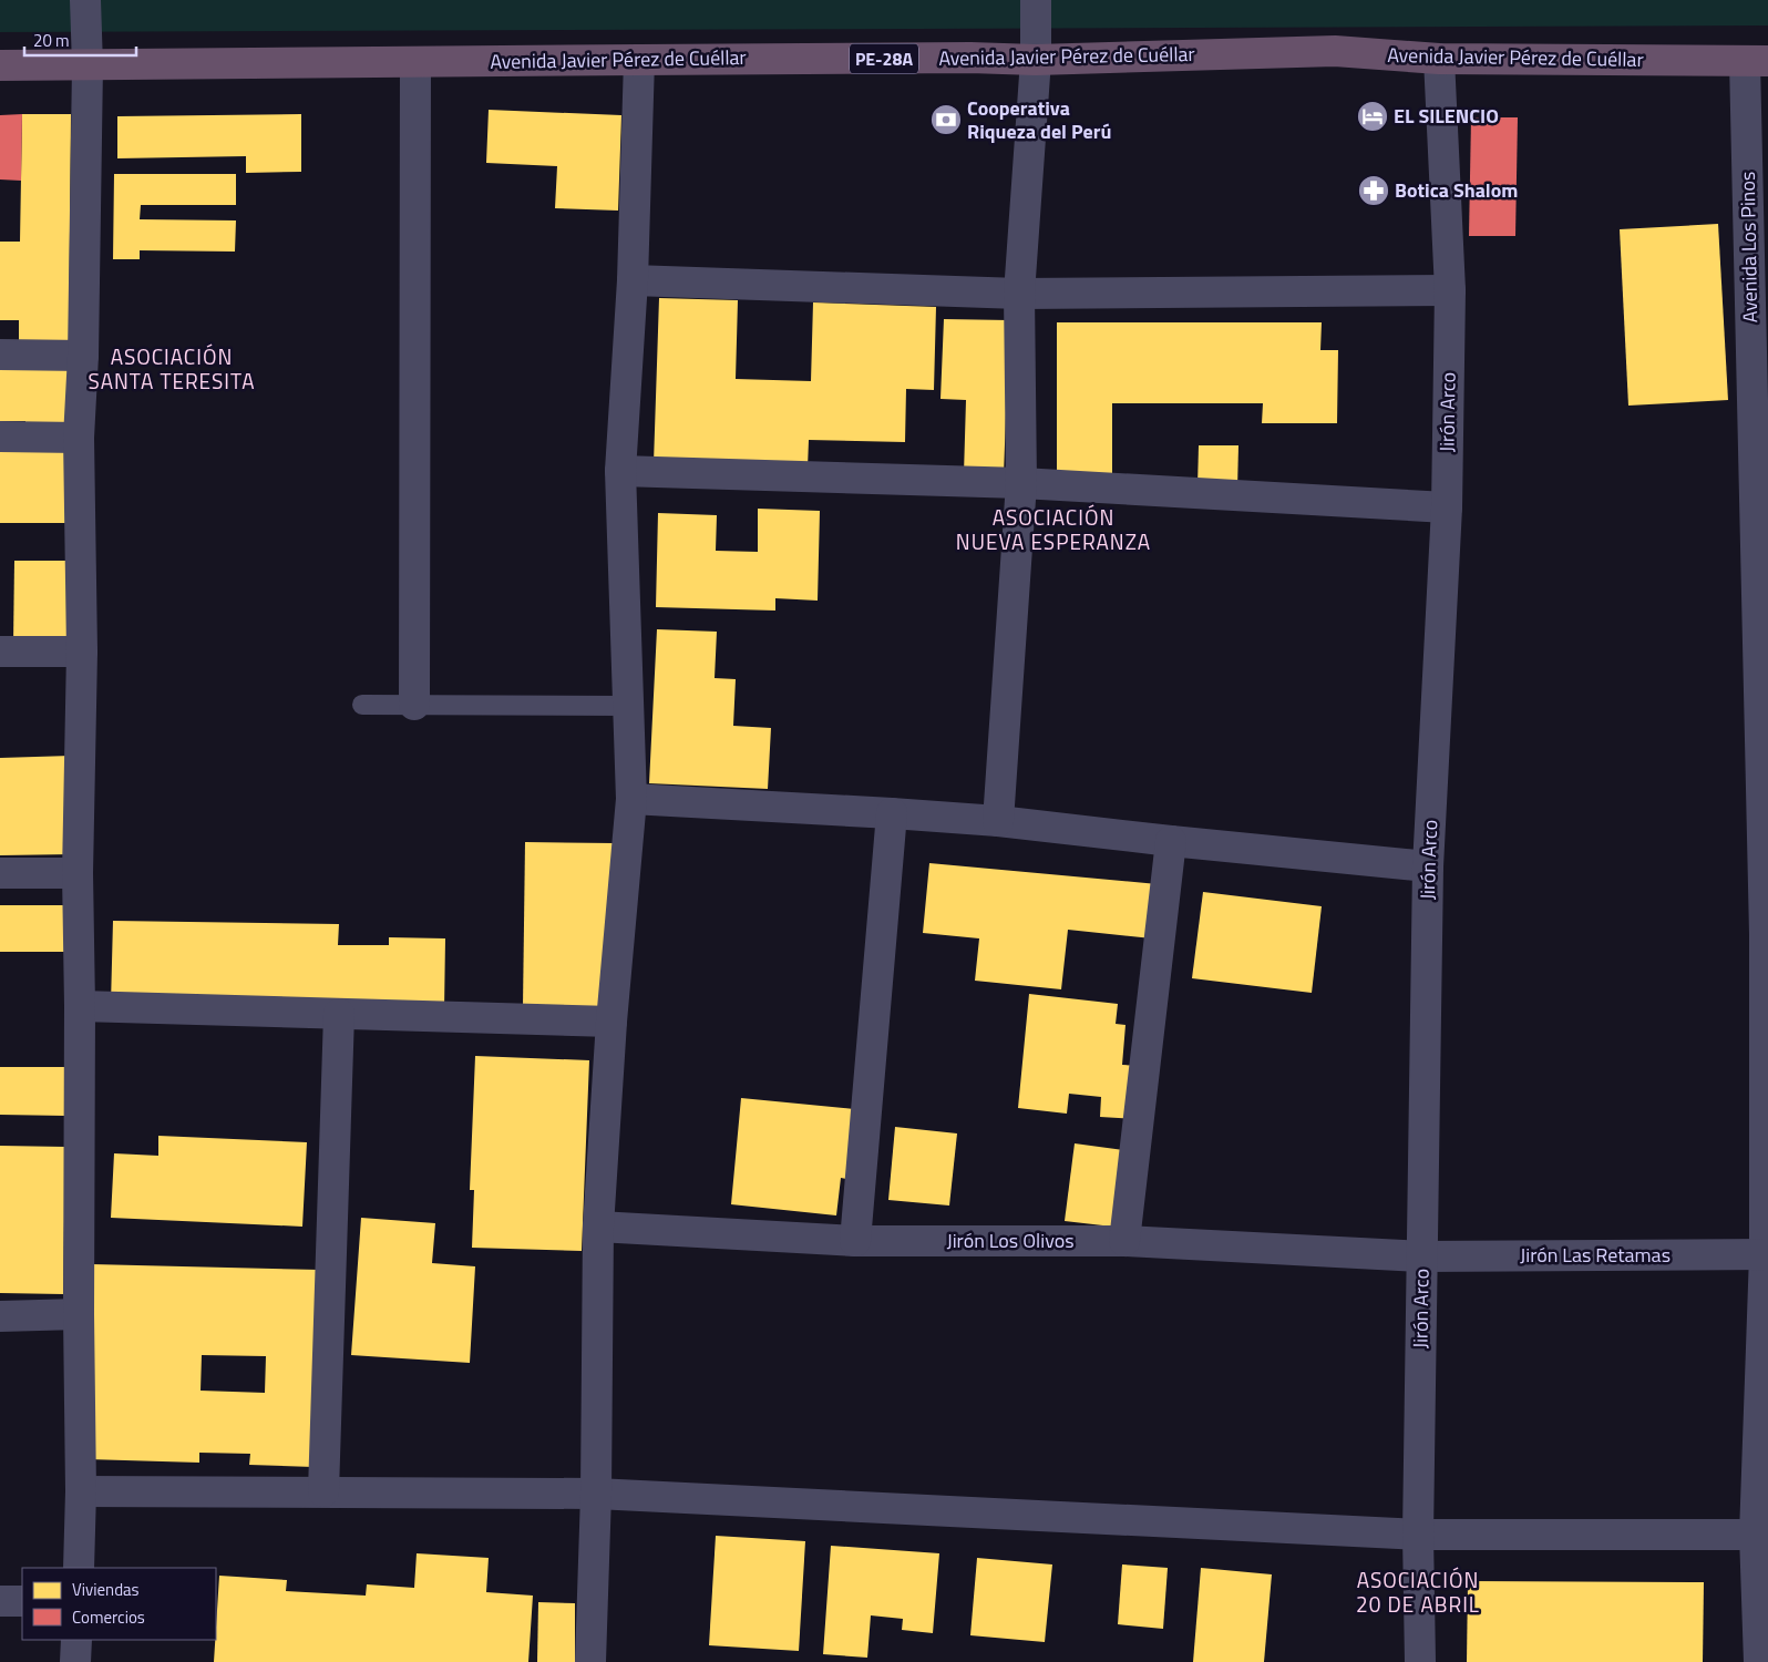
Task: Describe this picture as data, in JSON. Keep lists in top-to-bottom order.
{
  "streets": {
    "highway": ["Avenida Javier Pérez de Cuéllar", "PE-28A"],
    "street": [
      "Avenida Los Pinos",
      "Jirón Arco",
      "Jirón Los Olivos",
      "Jirón Las Retamas"
    ]
  },
  "crossings": [
    ["Avenida Javier Pérez de Cuéllar", "Avenida Los Pinos"],
    ["Avenida Javier Pérez de Cuéllar", "Jirón Arco"],
    ["Avenida Los Pinos", "Jirón Las Retamas"],
    ["Jirón Arco", "Jirón Los Olivos"],
    ["Jirón Arco", "Jirón Las Retamas"],
    ["Jirón Los Olivos", "Jirón Las Retamas"]
  ],
  "districts": ["ASOCIACIÓN SANTA TERESITA", "ASOCIACIÓN NUEVA ESPERANZA", "ASOCIACIÓN 20 DE ABRIL"],
  "places": {
    "hotel": ["EL SILENCIO"],
    "bank": ["Cooperativa Riqueza del Perú"],
    "pharmacy": ["Botica Shalom"]
  },
  "legend": ["Viviendas", "Comercios"],
  "scale_bar": "20 m"
}
